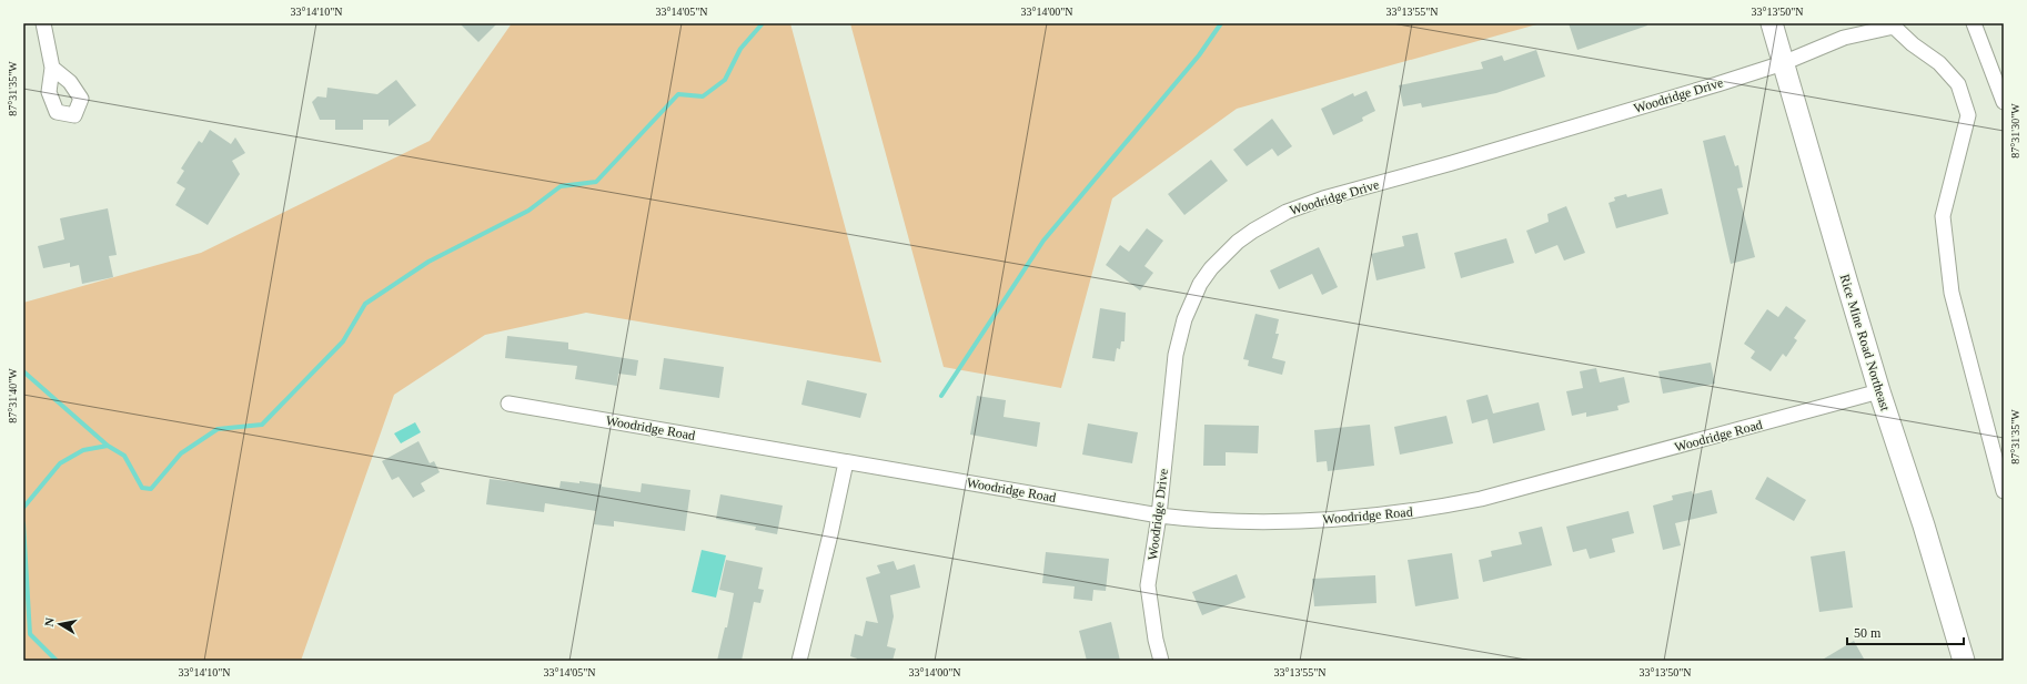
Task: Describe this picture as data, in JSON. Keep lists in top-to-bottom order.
{
  "streets": {
    "main road": ["Rice Mine Road Northeast"],
    "street": ["Woodridge Drive", "Woodridge Road"]
  },
  "crossings": [
    ["Woodridge Drive", "Rice Mine Road Northeast"],
    ["Woodridge Drive", "Woodridge Road"],
    ["Rice Mine Road Northeast", "Woodridge Road"]
  ],
  "scale_bar": "50 m",
  "north": "left",
  "coordinates": [
    "33°14'10\"N",
    "33°14'05\"N",
    "33°14'00\"N",
    "33°13'55\"N",
    "33°13'50\"N",
    "87°31'35\"W",
    "87°31'30\"W",
    "87°31'40\"W"
  ]
}
